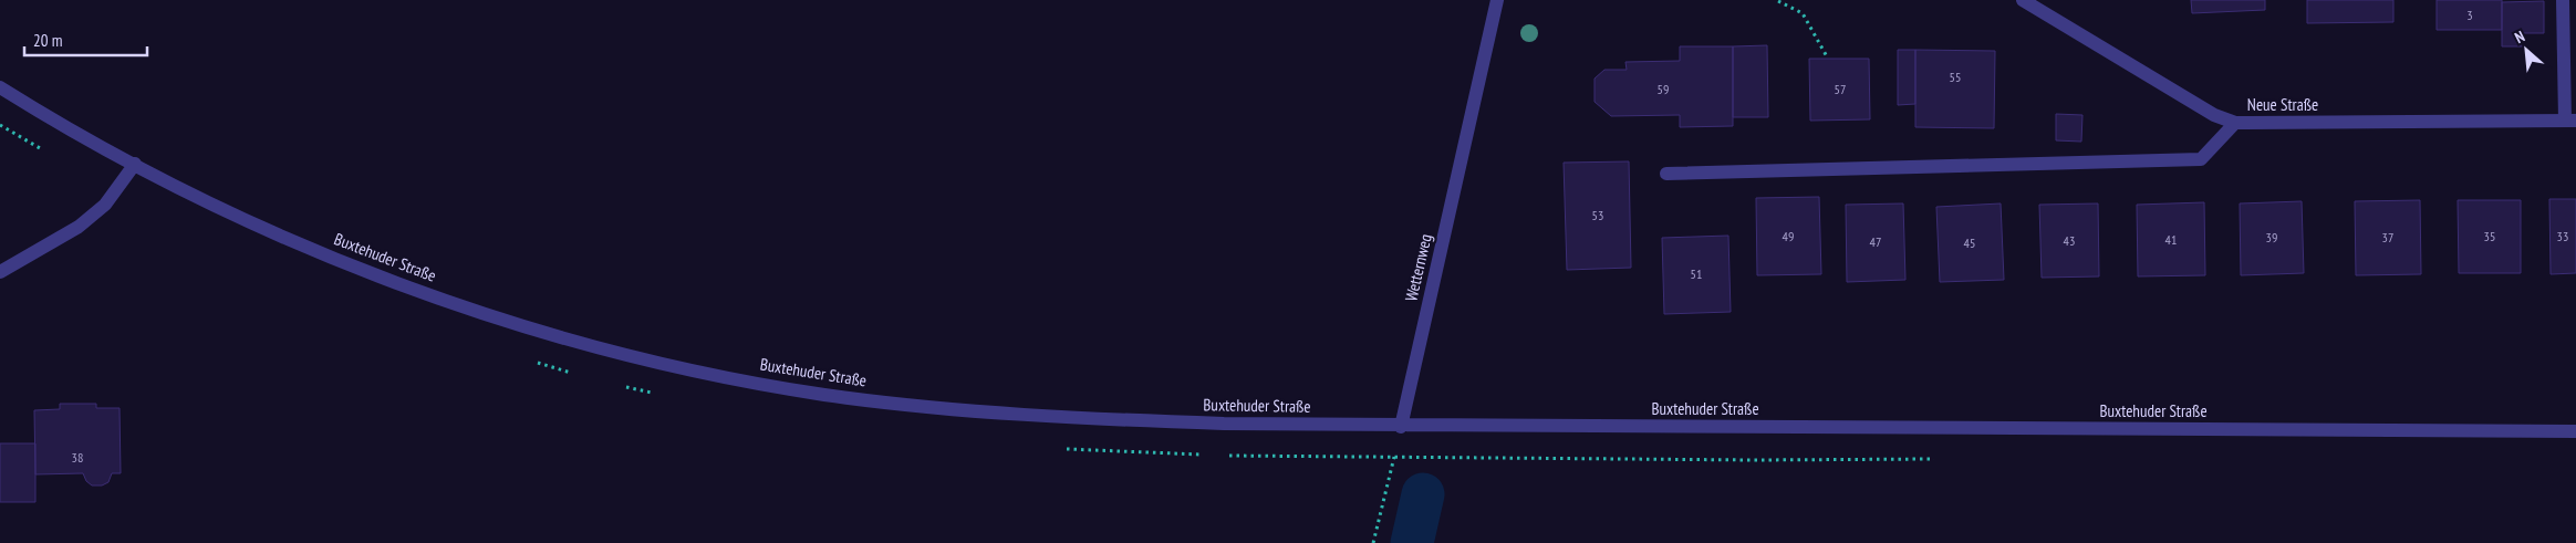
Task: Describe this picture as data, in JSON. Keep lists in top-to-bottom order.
{
  "streets": {
    "street": ["Neue Straße", "Buxtehuder Straße", "Wetternweg"]
  },
  "crossings": [
    ["Buxtehuder Straße", "Wetternweg"]
  ],
  "house_numbers": [
    "3",
    "55",
    "59",
    "57",
    "53",
    "49",
    "35",
    "33",
    "39",
    "37",
    "41",
    "43",
    "47",
    "45",
    "51",
    "38"
  ],
  "scale_bar": "20 m",
  "north": "top left"
}
